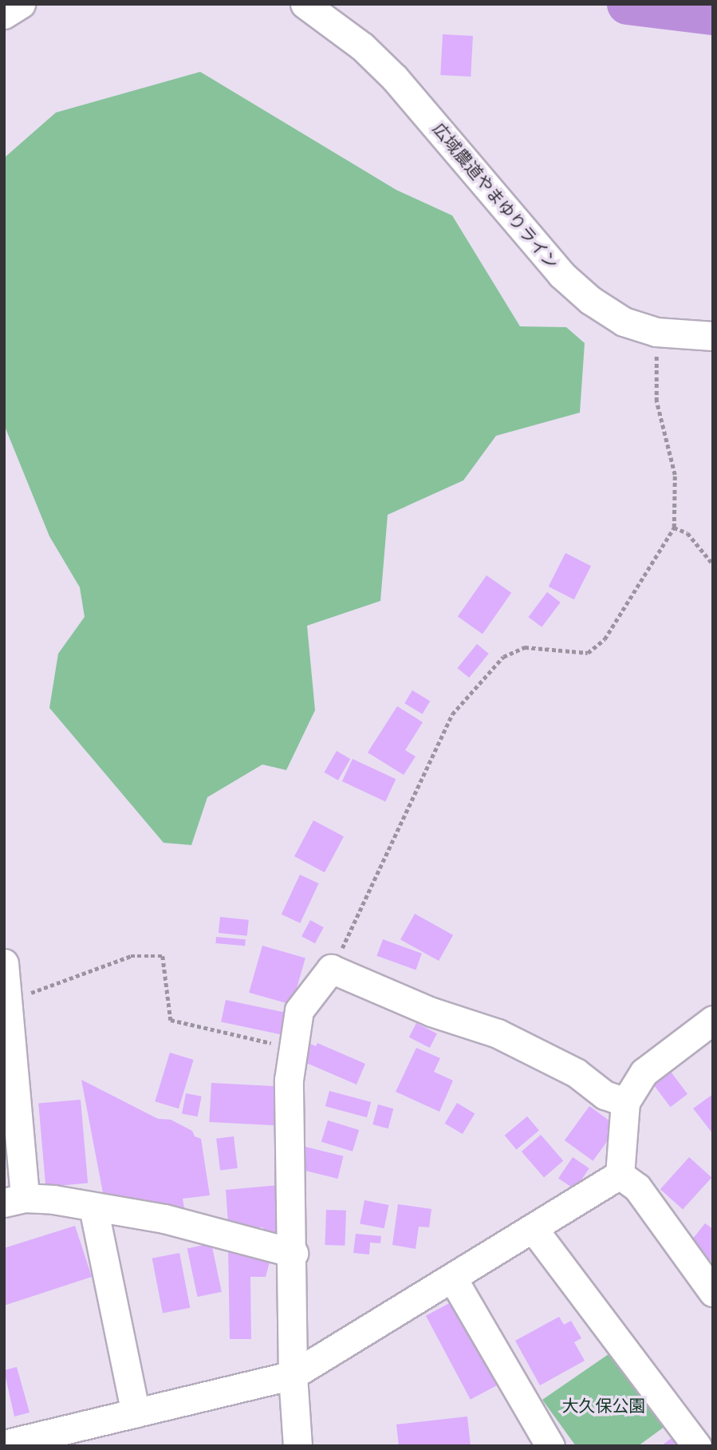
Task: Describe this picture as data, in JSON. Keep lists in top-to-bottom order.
{
  "streets": {
    "street": ["広域農道やまゆりライン"]
  },
  "parks": ["大久保公園"]
}
